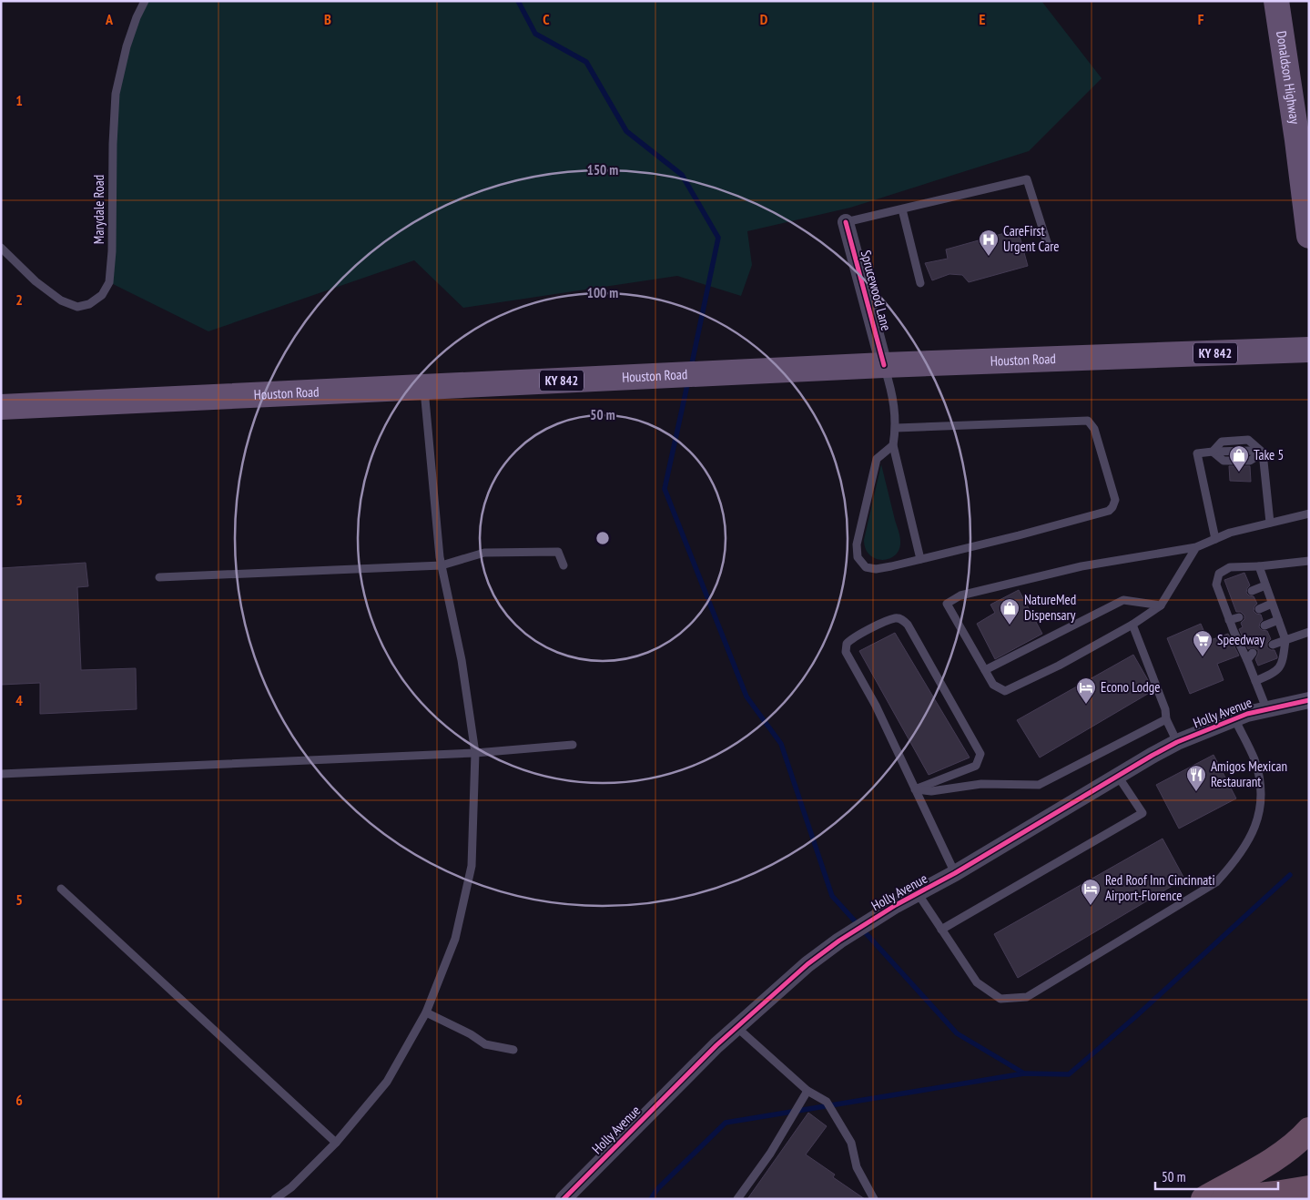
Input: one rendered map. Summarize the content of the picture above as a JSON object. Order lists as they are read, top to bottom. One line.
{"streets":{"main road":["Donaldson Highway","KY 842","Houston Road"],"street":["Sprucewood Lane","Holly Avenue"],"lane":["Marydale Road"]},"crossings":[["Sprucewood Lane","Houston Road"]],"places":{"hospital":["CareFirst Urgent Care"],"shop":["Take 5","NatureMed Dispensary"],"supermarket":["Speedway"],"hotel":["Econo Lodge","Red Roof Inn Cincinnati Airport-Florence"],"restaurant":["Amigos Mexican Restaurant"]},"scale_bar":"50 m","grid":{"columns":["A","B","C","D","E","F"],"rows":["1","2","3","4","5","6"]},"rings":["150 m","100 m","50 m"]}
